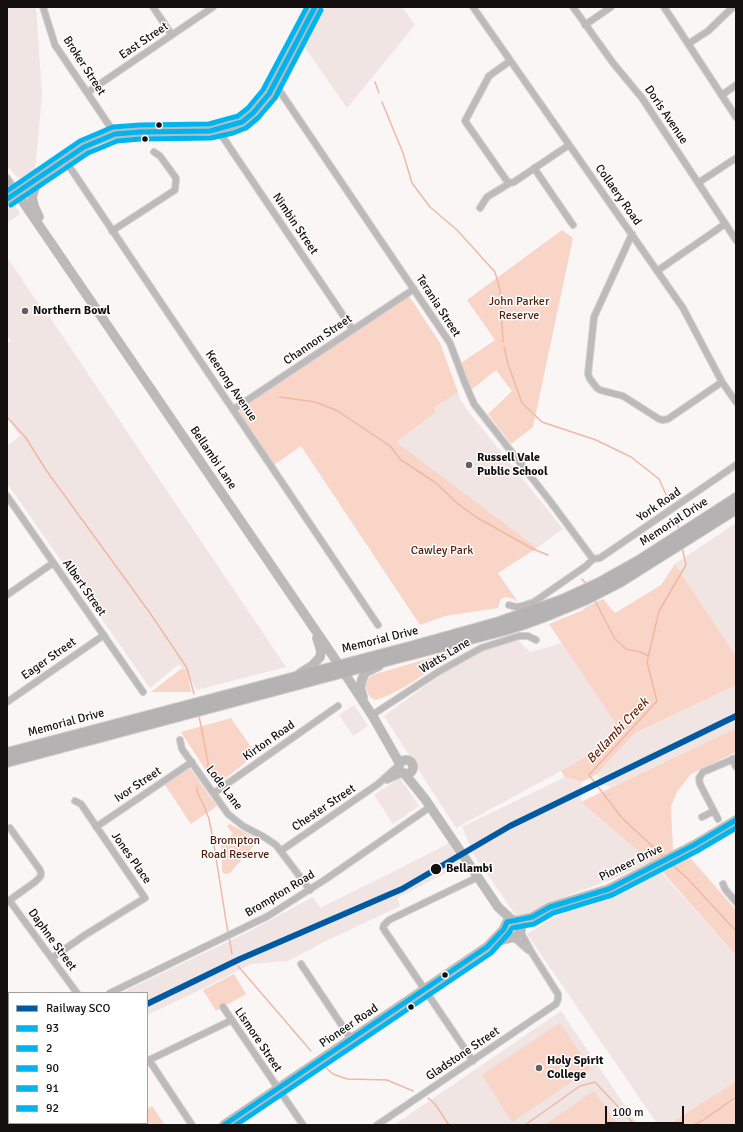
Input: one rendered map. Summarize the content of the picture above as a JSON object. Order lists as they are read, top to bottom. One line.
{"streets":{"main road":["Bellambi Lane","Memorial Drive","Pioneer Drive","Pioneer Road"],"street":["East Street","Broker Street","Doris Avenue","Collaery Road","Nimbin Street","Terania Street","Channon Street","Keerong Avenue","York Road","Albert Street","Watts Lane","Eager Street","Kirton Road","Ivor Street","Lode Lane","Chester Street","Jones Place","Brompton Road","Daphne Street","Lismore Street","Gladstone Street"]},"crossings":[["East Street","Broker Street"],["Nimbin Street","Channon Street"],["Terania Street","Channon Street"],["Terania Street","York Road"],["Channon Street","Keerong Avenue"],["Bellambi Lane","Memorial Drive"],["Bellambi Lane","Watts Lane"],["Bellambi Lane","Chester Street"],["Bellambi Lane","Brompton Road"],["Albert Street","Eager Street"],["Kirton Road","Lode Lane"],["Ivor Street","Lode Lane"],["Ivor Street","Jones Place"],["Lode Lane","Chester Street"],["Lode Lane","Brompton Road"],["Jones Place","Daphne Street"],["Pioneer Drive","Pioneer Road"],["Pioneer Road","Lismore Street"]],"water":["Bellambi Creek"],"parks":["John Parker Reserve","Cawley Park","Brompton Road Reserve"],"places":["Northern Bowl","Russell Vale Public School","Bellambi","Holy Spirit College"],"lines":["transit line 2","transit line 91","transit line 90","rail line SCO","transit line 93","transit line 92"],"legend":["Railway SCO","93","2","90","91","92"],"scale_bar":"100 m"}
